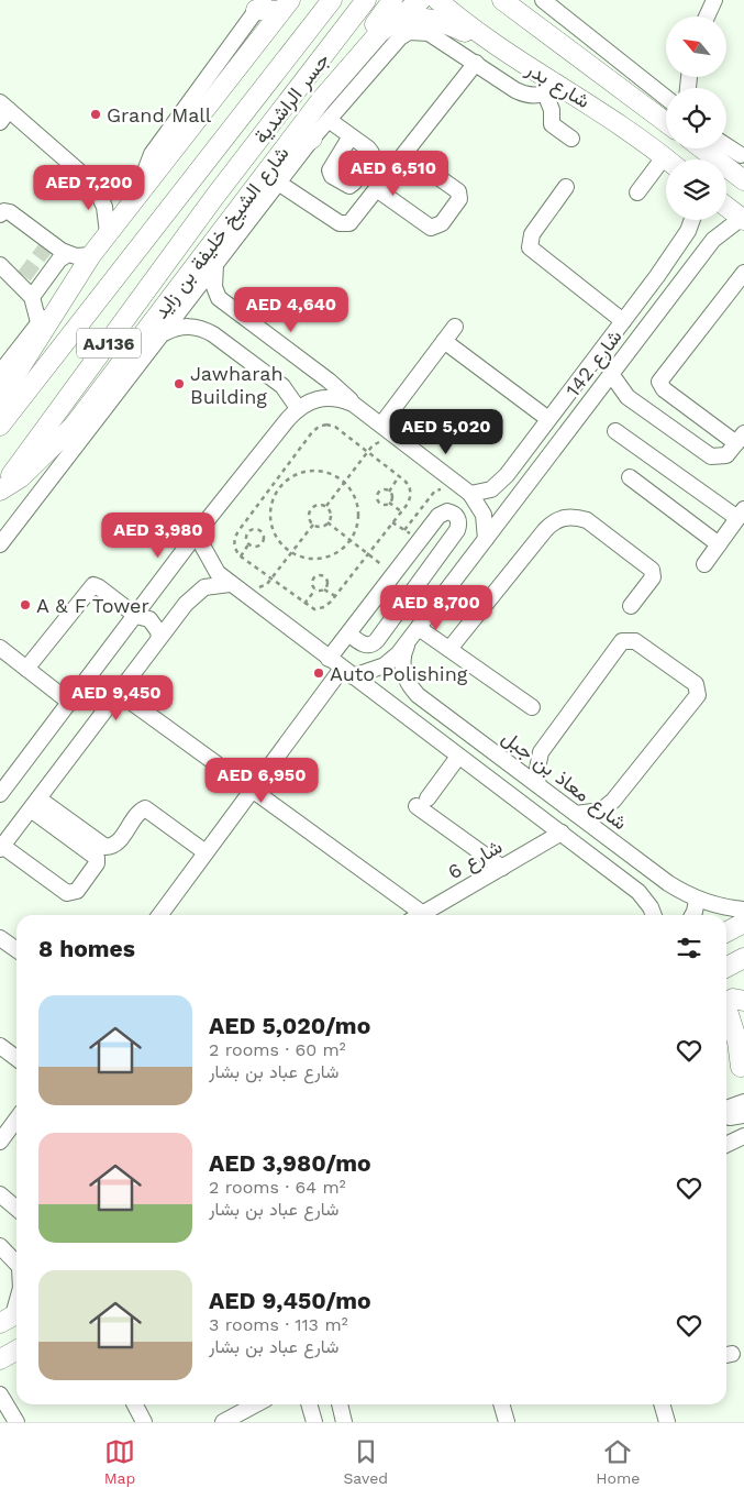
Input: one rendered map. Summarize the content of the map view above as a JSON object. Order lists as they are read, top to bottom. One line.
{"streets":{"main road":["شارع بدر","جسر الراشدية","شارع الشيخ خليفة بن زايد","AJ136"],"street":["شارع 142","شارع معاذ بن جبل","شارع 6"]},"crossings":[["جسر الراشدية","شارع الشيخ خليفة بن زايد"],["شارع 142","شارع معاذ بن جبل"]],"places":["Grand Mall","Jawharah Building","A & F Tower","Auto Polishing"],"north":"top left","page":{"price":["AED 6,510","AED 7,200","AED 4,640","AED 5,020","AED 3,980","AED 8,700","AED 9,450","AED 6,950"],"heading":"8 homes","list":[{"name":"AED 5,020/mo","note":"2 rooms · 60 m² · شارع عباد بن بشار"},{"name":"AED 3,980/mo","note":"2 rooms · 64 m² · شارع عباد بن بشار"},{"name":"AED 9,450/mo","note":"3 rooms · 113 m² · شارع عباد بن بشار"}],"tabs":["Map","Saved","Home"]}}
